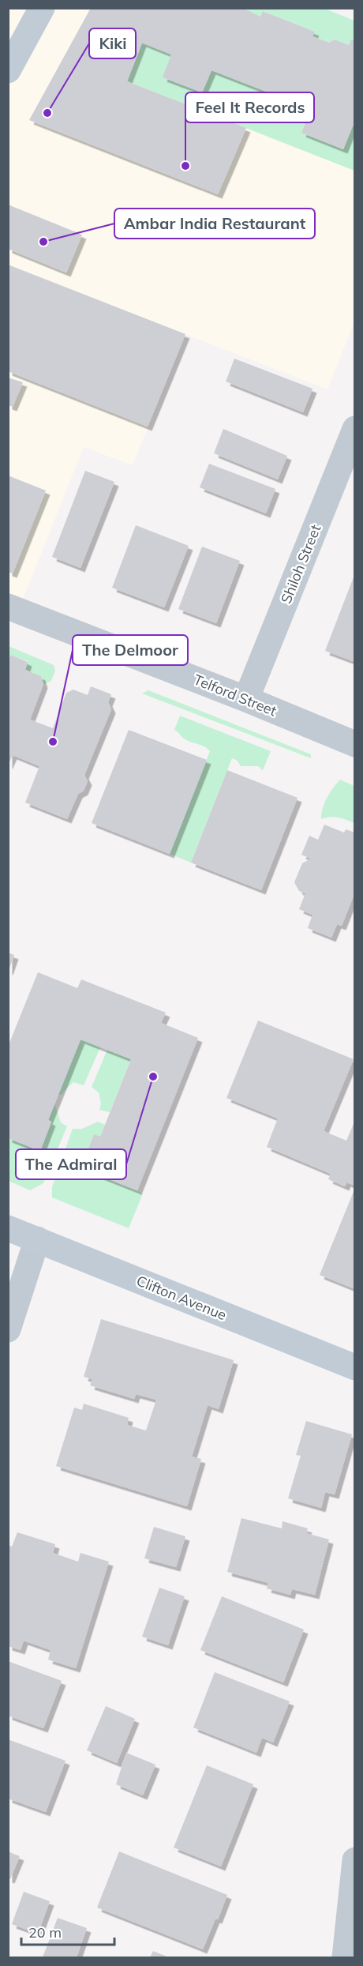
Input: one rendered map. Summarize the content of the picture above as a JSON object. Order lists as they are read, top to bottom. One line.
{"streets":{"main road":["Clifton Avenue"],"street":["Shiloh Street","Telford Street"]},"crossings":[["Shiloh Street","Telford Street"]],"places":["Kiki","Feel It Records","Ambar India Restaurant","The Delmoor","The Admiral"],"scale_bar":"20 m"}
